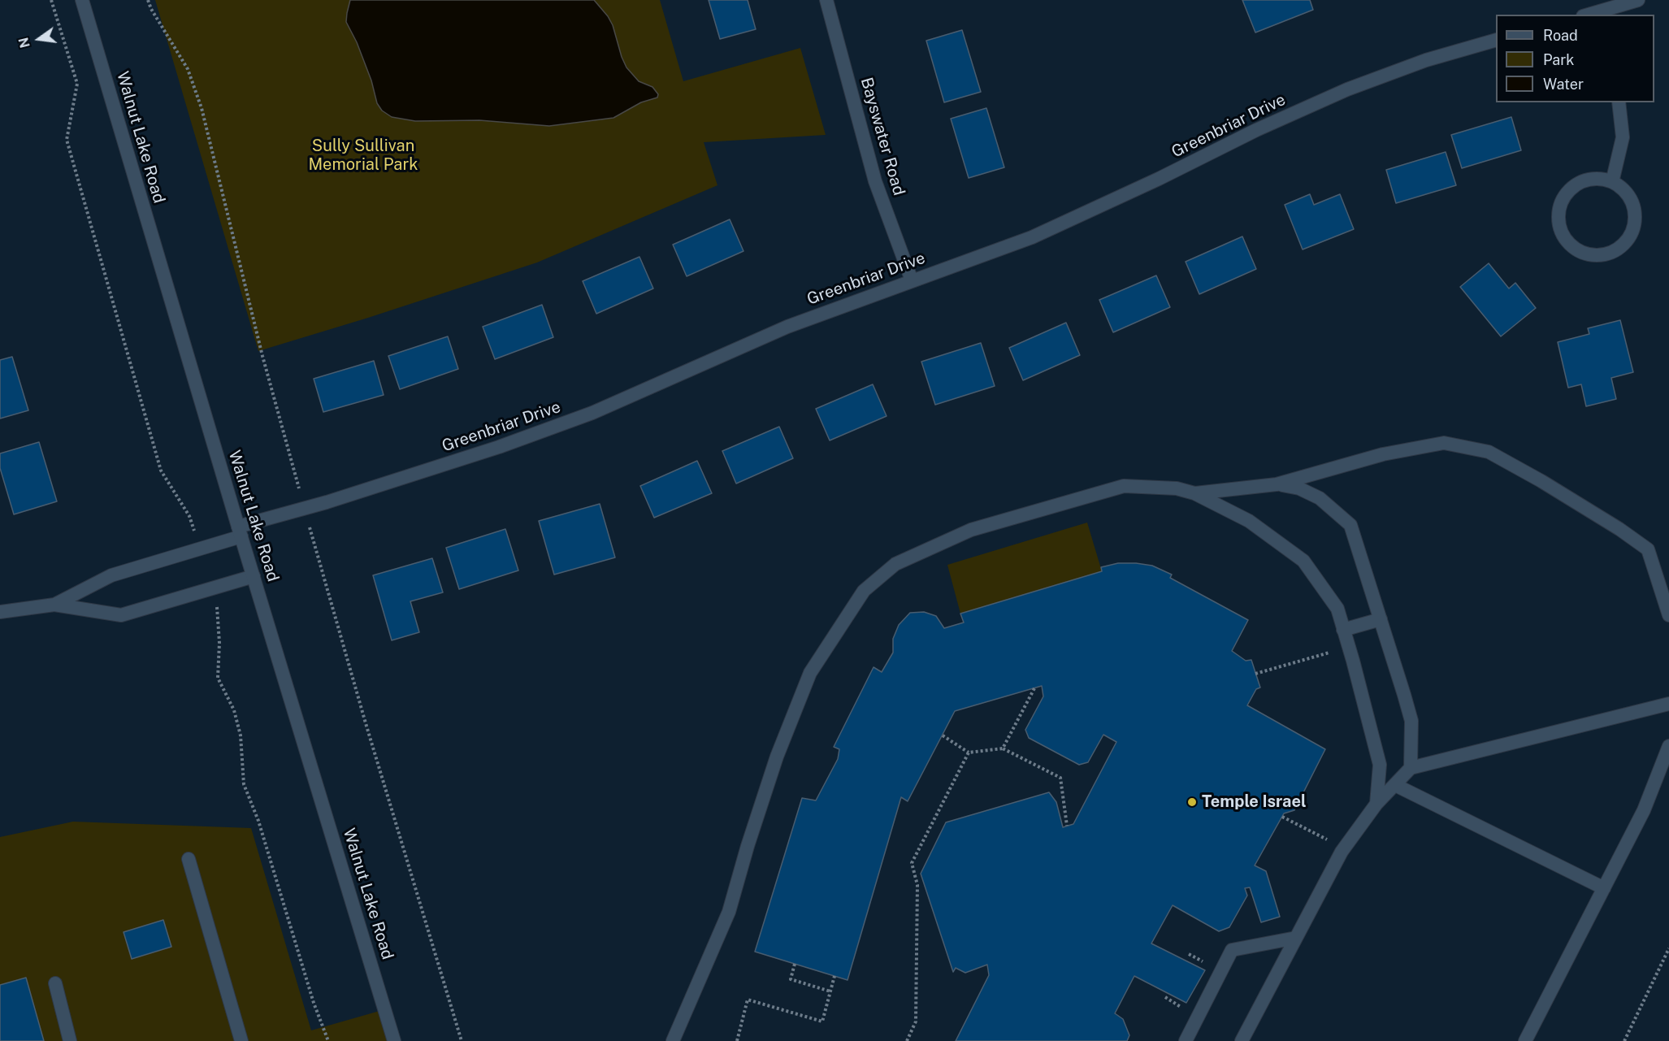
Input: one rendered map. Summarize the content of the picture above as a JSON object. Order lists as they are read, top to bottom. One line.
{"streets":{"street":["Greenbriar Drive","Bayswater Road","Walnut Lake Road"]},"crossings":[["Greenbriar Drive","Bayswater Road"],["Greenbriar Drive","Walnut Lake Road"]],"parks":["Sully Sullivan Memorial Park"],"places":["Temple Israel"],"legend":["Road","Park","Water"],"north":"left"}
